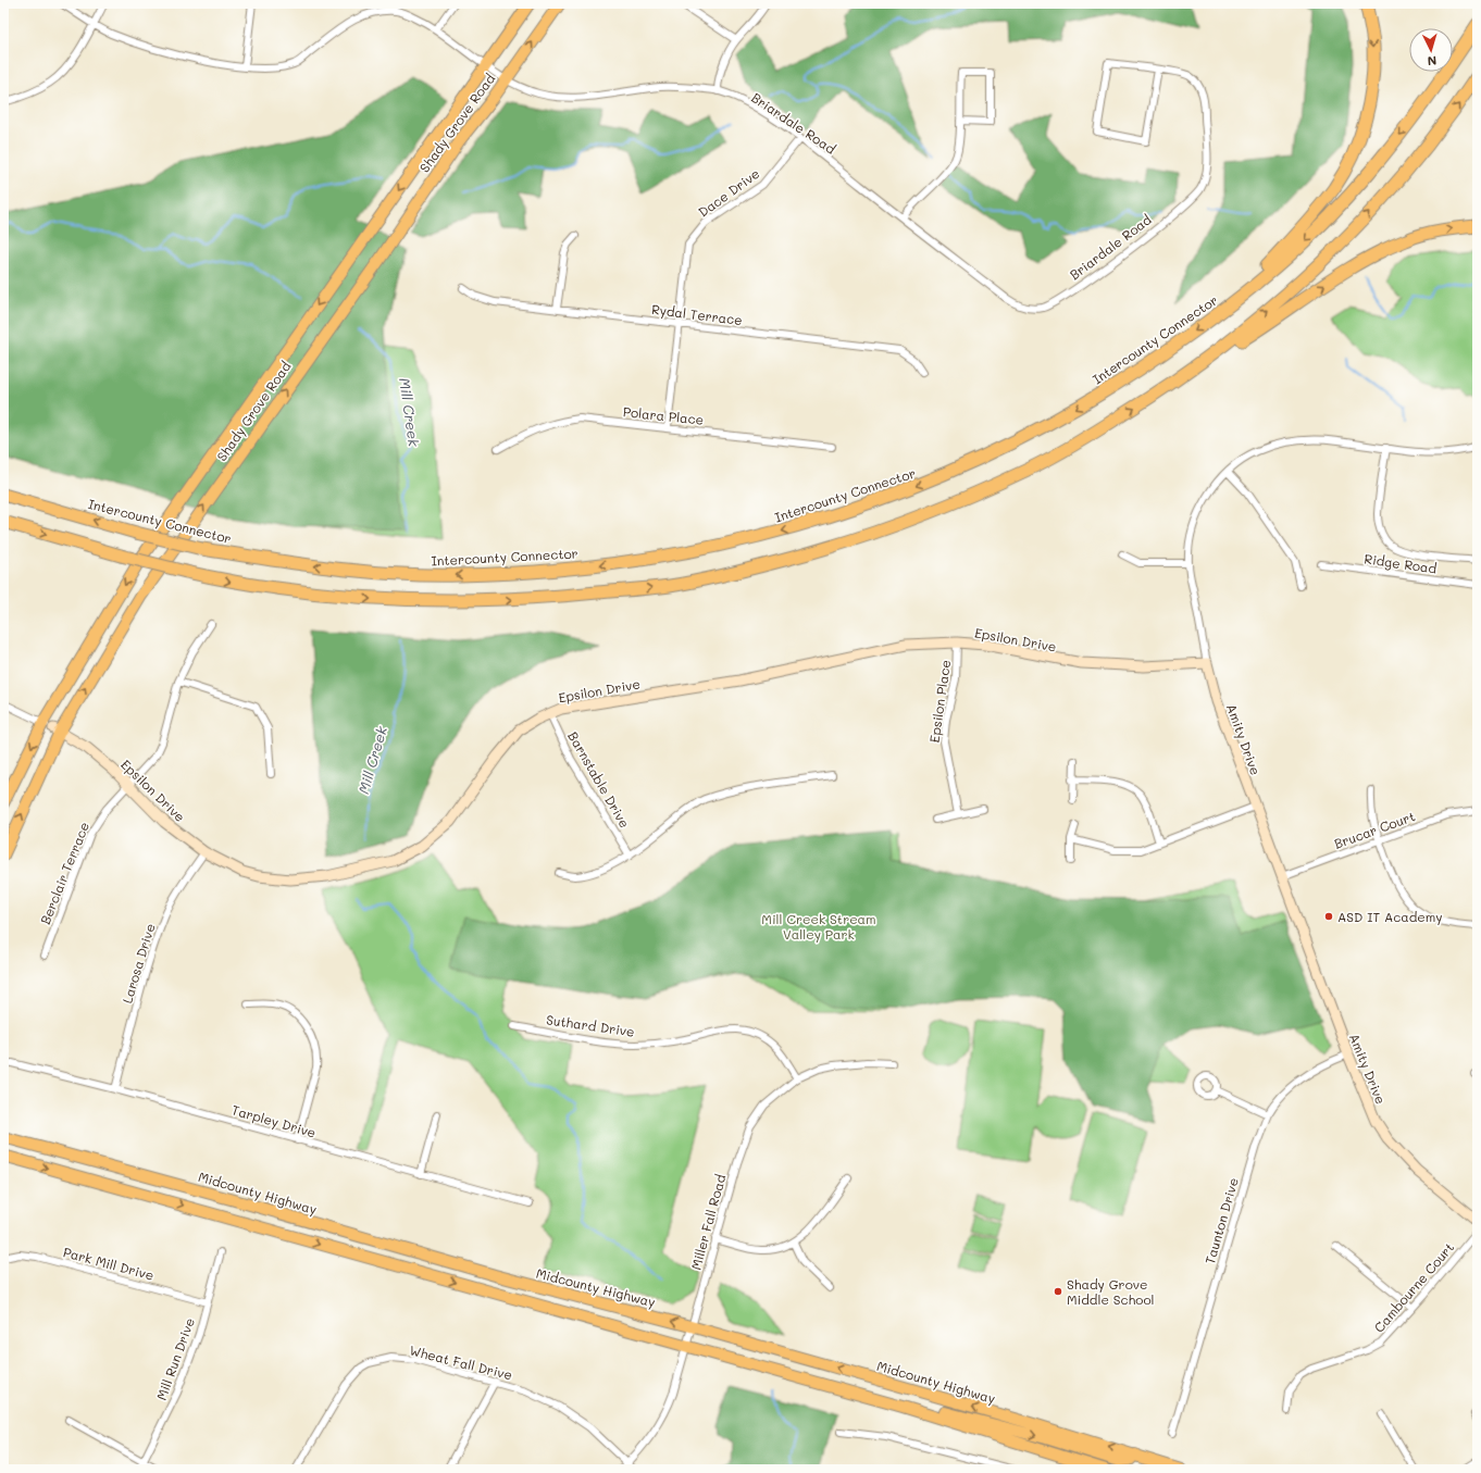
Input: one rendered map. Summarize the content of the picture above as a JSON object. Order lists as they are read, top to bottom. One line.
{"streets":{"highway":["Intercounty Connector"],"main road":["Shady Grove Road","Midcounty Highway"],"street":["Briardale Road","Dace Drive","Rydal Terrace","Polara Place","Ridge Road","Epsilon Drive","Epsilon Place","Amity Drive","Barnstable Drive","Brucar Court","Berclair Terrace","Larosa Drive","Suthard Drive","Tarpley Drive","Taunton Drive","Miller Fall Road","Park Mill Drive","Cambourne Court","Mill Run Drive","Wheat Fall Drive"]},"crossings":[["Shady Grove Road","Briardale Road"],["Shady Grove Road","Epsilon Drive"],["Briardale Road","Dace Drive"],["Dace Drive","Rydal Terrace"],["Dace Drive","Polara Place"],["Epsilon Drive","Epsilon Place"],["Epsilon Drive","Amity Drive"],["Epsilon Drive","Barnstable Drive"],["Epsilon Drive","Berclair Terrace"],["Epsilon Drive","Larosa Drive"],["Amity Drive","Brucar Court"],["Amity Drive","Taunton Drive"],["Larosa Drive","Tarpley Drive"],["Suthard Drive","Miller Fall Road"],["Midcounty Highway","Miller Fall Road"],["Miller Fall Road","Wheat Fall Drive"],["Park Mill Drive","Mill Run Drive"]],"water":["Mill Creek"],"parks":["Mill Creek Stream Valley Park"],"places":["ASD IT Academy","Shady Grove Middle School"],"north":"bottom"}
